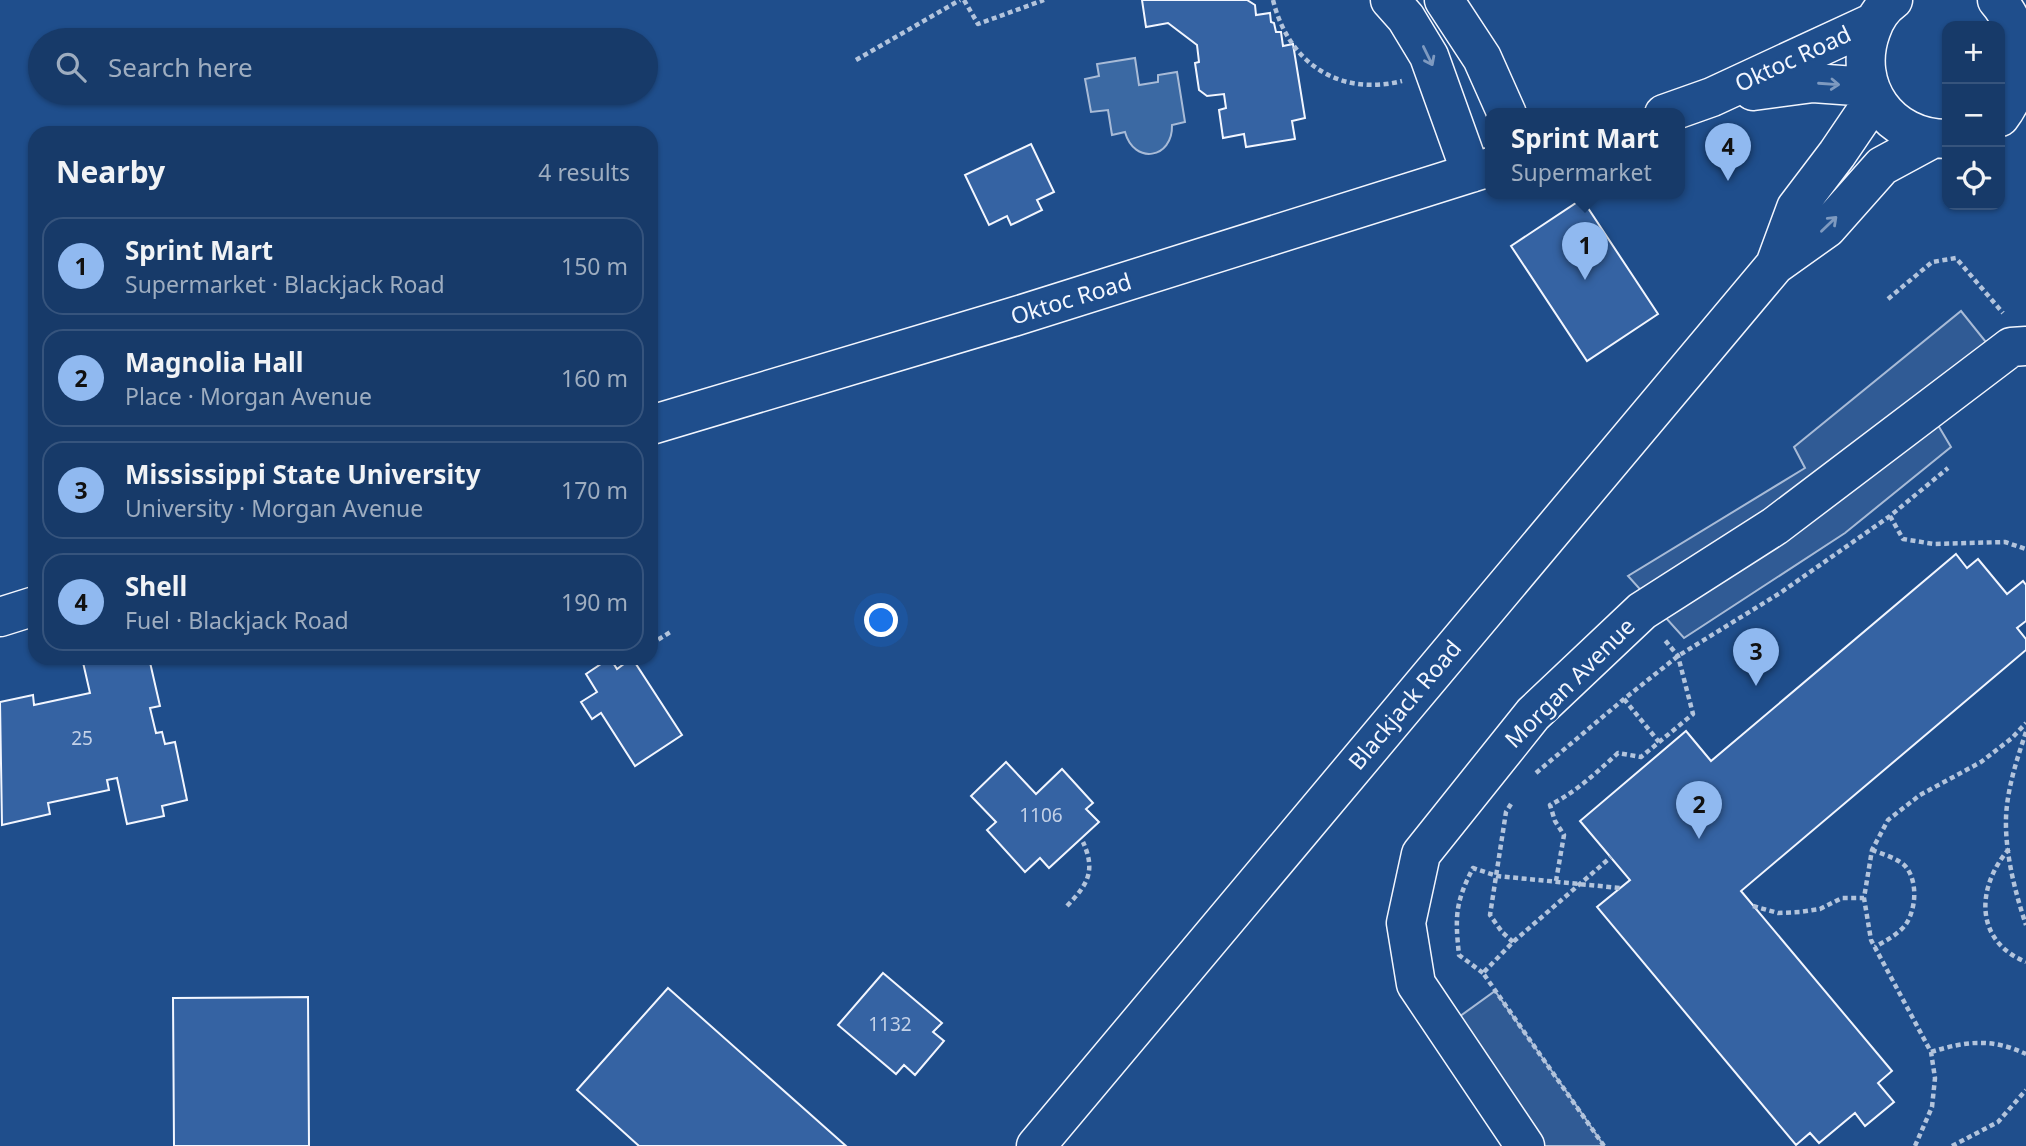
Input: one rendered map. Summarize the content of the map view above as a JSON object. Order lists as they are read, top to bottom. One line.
{"streets":{"street":["Oktoc Road","Morgan Avenue","Blackjack Road"]},"crossings":[["Oktoc Road","Blackjack Road"]],"house_numbers":["25","1106","1132"],"page":{"map_buttons":["+","−"],"search":"Search here","popup":["Sprint Mart","Supermarket"],"pins":["4","1","3","2"],"heading":["Nearby","4 results"],"list":[{"mark":"1","name":"Sprint Mart","note":"Supermarket · Blackjack Road","value":"150 m"},{"mark":"2","name":"Magnolia Hall","note":"Place · Morgan Avenue","value":"160 m"},{"mark":"3","name":"Mississippi State University","note":"University · Morgan Avenue","value":"170 m"},{"mark":"4","name":"Shell","note":"Fuel · Blackjack Road","value":"190 m"}]}}
